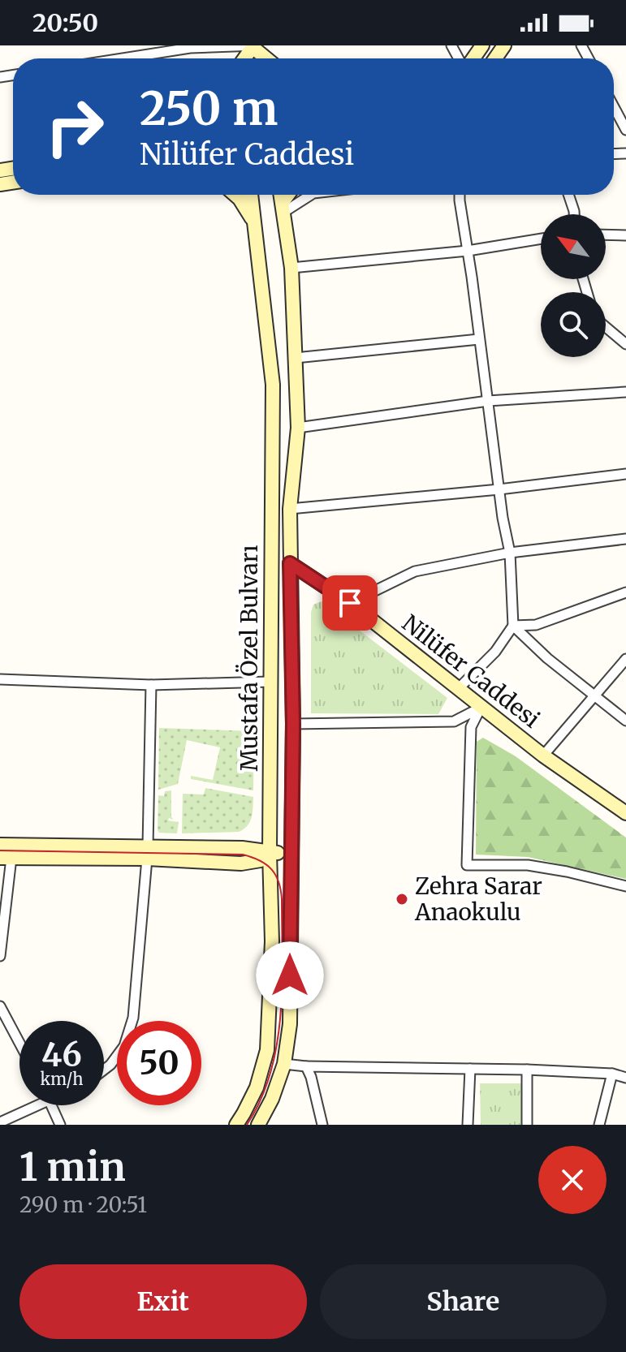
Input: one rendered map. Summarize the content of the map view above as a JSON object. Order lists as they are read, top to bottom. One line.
{"streets":{"main road":["Mustafa Özel Bulvarı","Nilüfer Caddesi"]},"crossings":[["Mustafa Özel Bulvarı","Nilüfer Caddesi"]],"places":["Zehra Sarar Anaokulu"],"north":"top left","page":{"status":"20:50","turn":["250 m","Nilüfer Caddesi"],"speed":"46 km/h","limit":"50","heading":["1 min","290 m · 20:51"],"buttons":["Exit","Share"]}}
